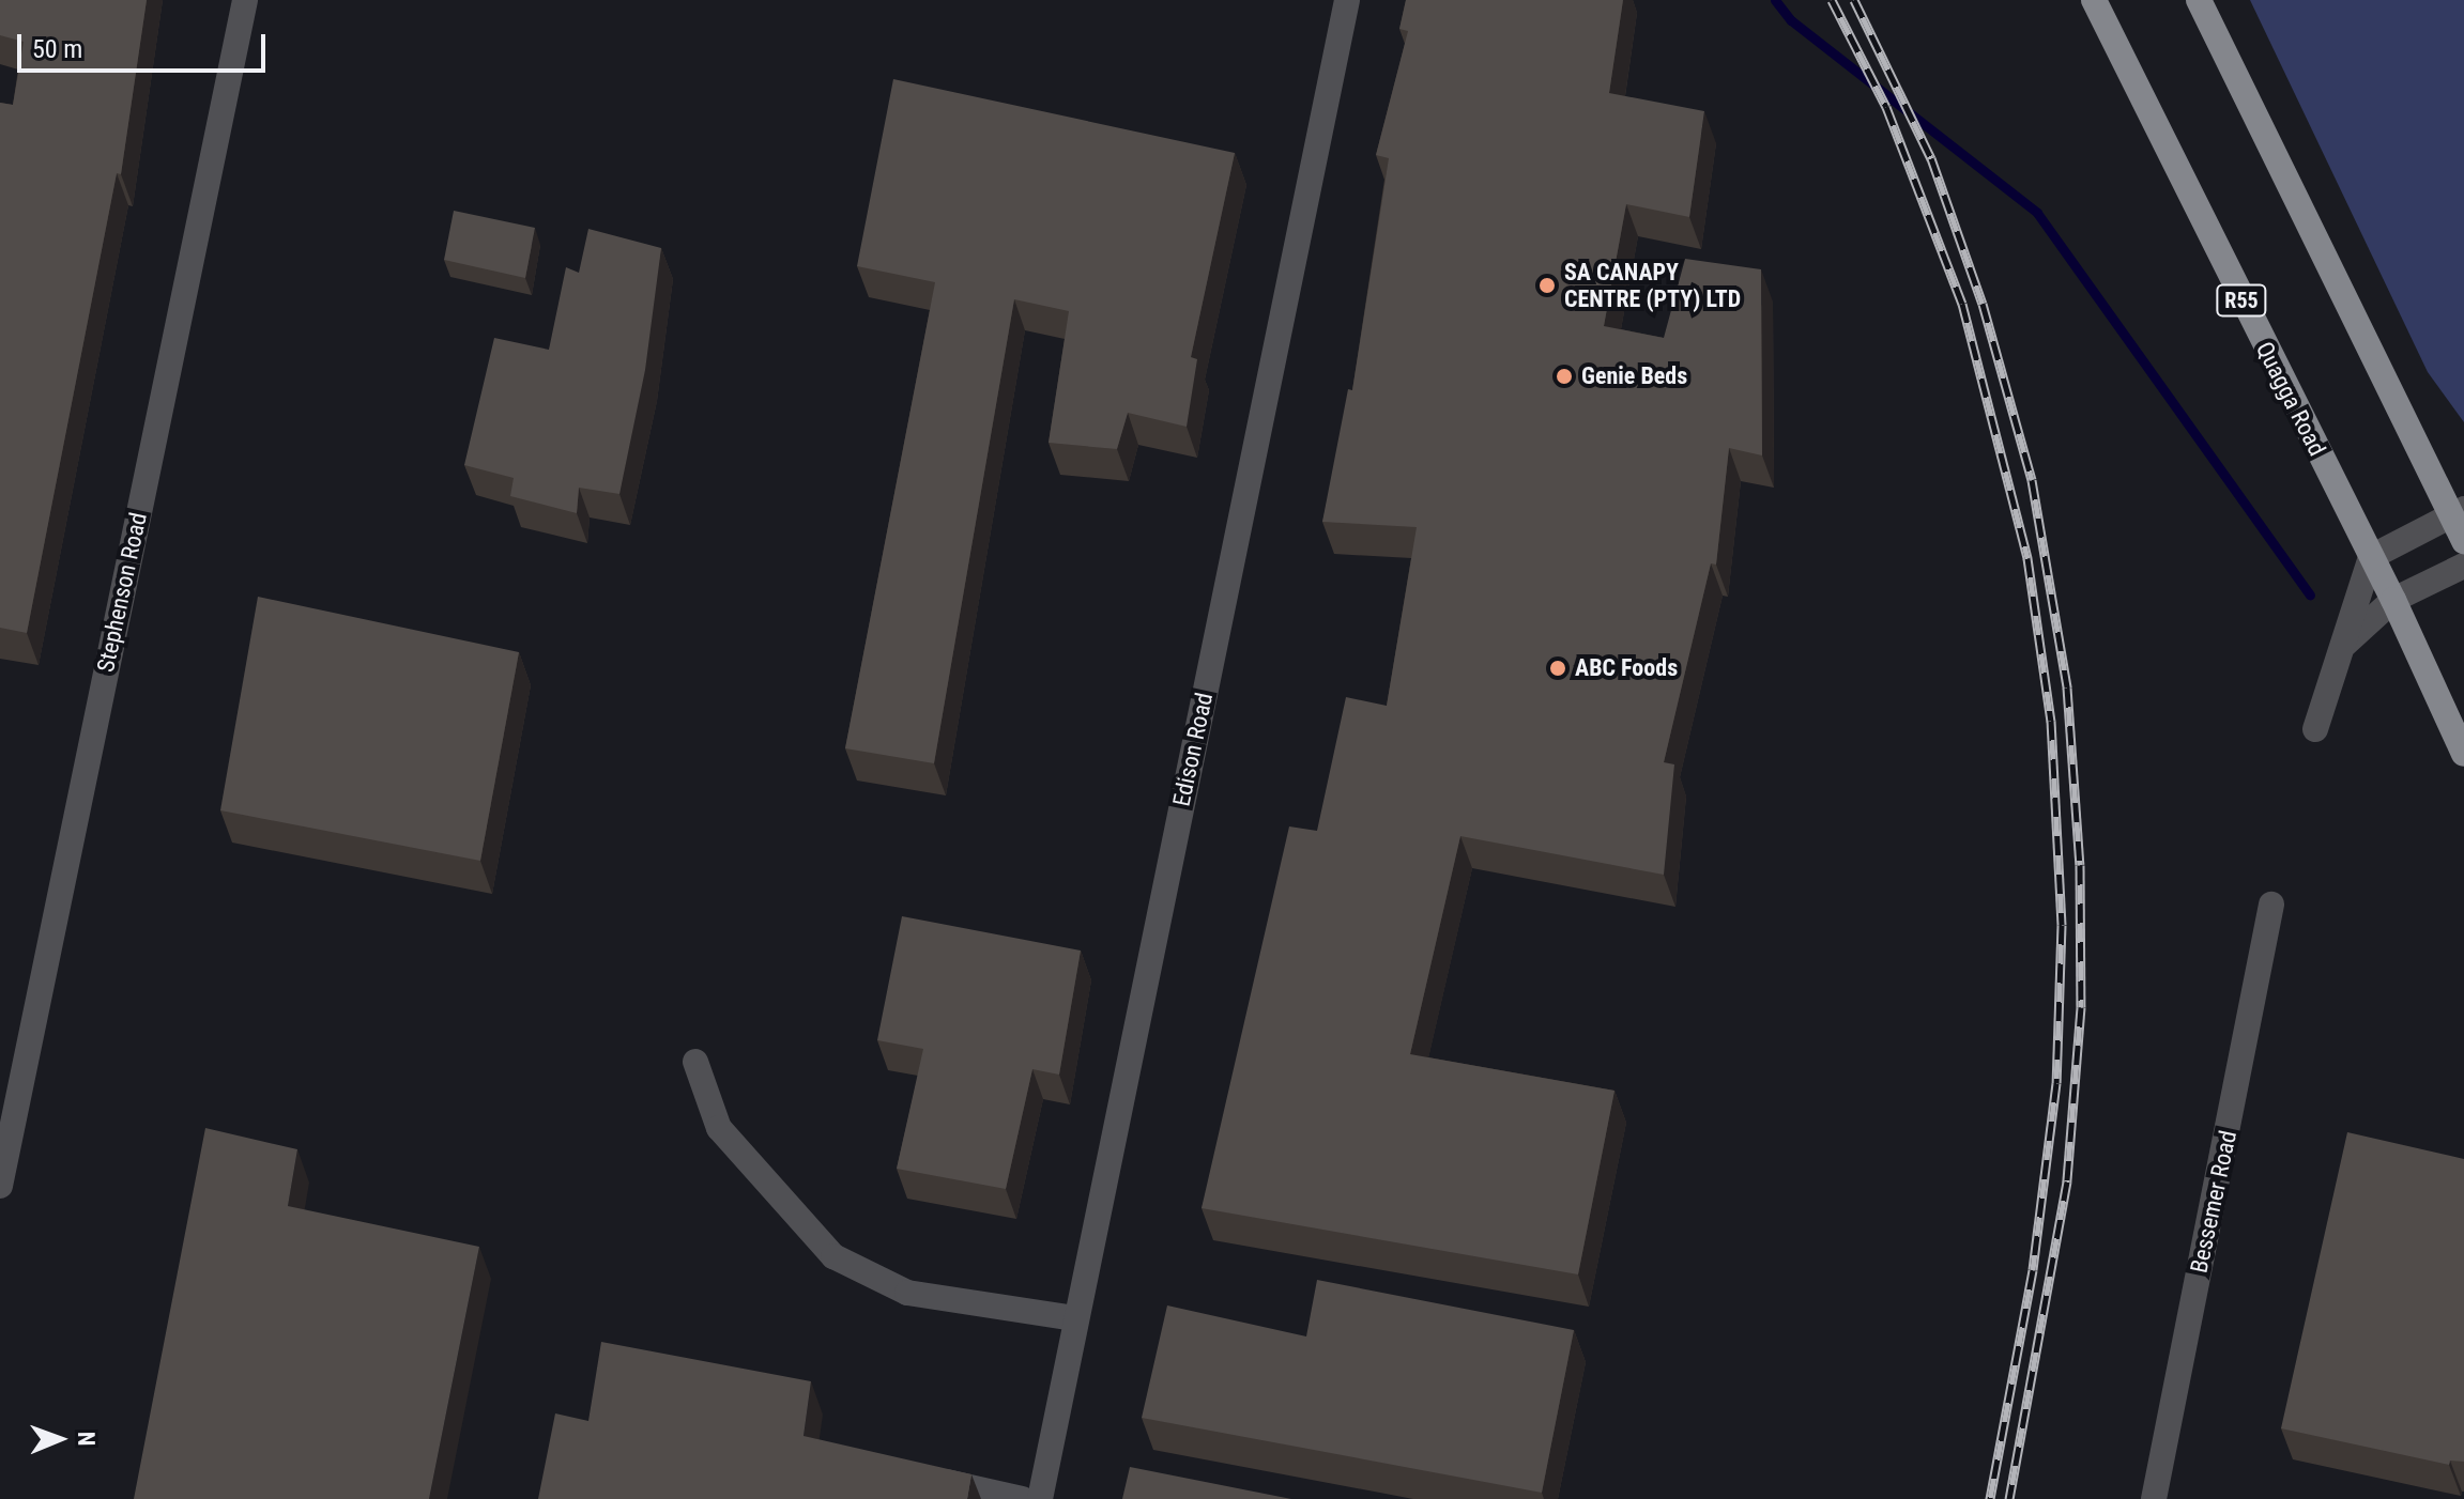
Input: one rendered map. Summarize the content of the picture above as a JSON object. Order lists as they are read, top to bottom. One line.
{"streets":{"main road":["R55","Quagga Road"],"street":["Stephenson Road","Edison Road","Bessemer Road"]},"places":["SA CANAPY CENTRE (PTY) LTD","Genie Beds","ABC Foods"],"scale_bar":"50 m","north":"right"}
